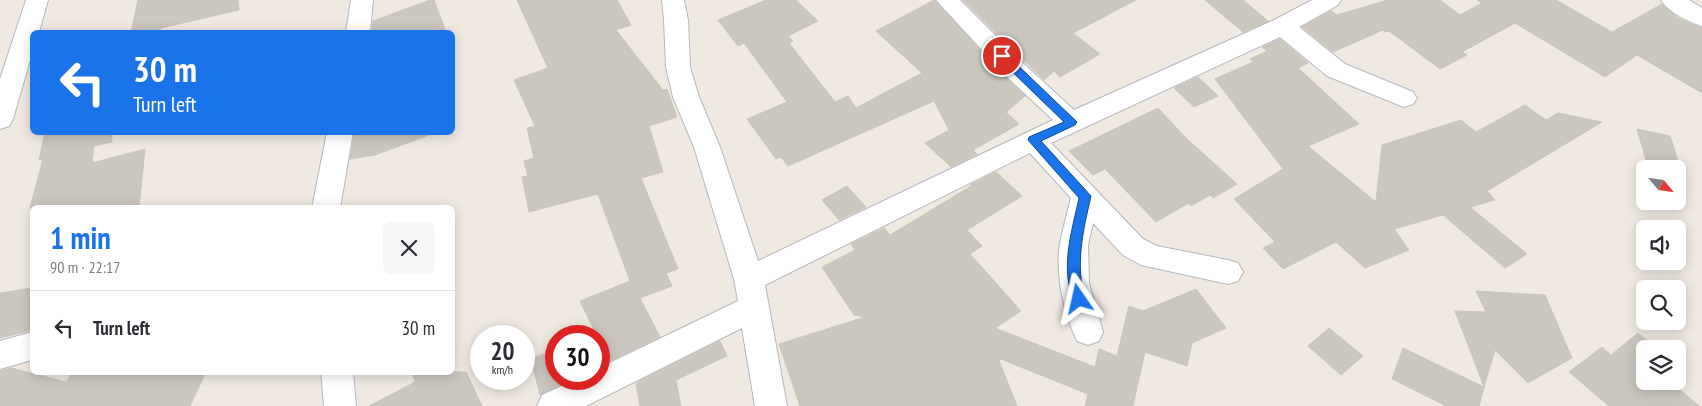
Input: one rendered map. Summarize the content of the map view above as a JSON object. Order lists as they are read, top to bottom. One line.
{"north":"bottom right","page":{"turn":["30 m","Turn left"],"heading":["1 min","90 m · 22:17"],"list":[{"name":"Turn left","value":"30 m"}],"speed":"20 km/h","limit":"30"}}
